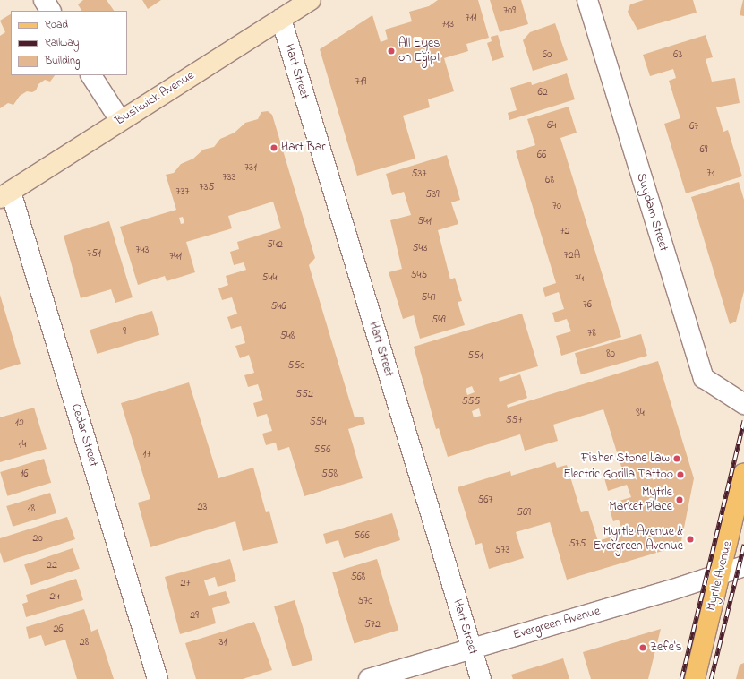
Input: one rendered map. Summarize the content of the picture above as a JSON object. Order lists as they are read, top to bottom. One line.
{"streets":{"main road":["Bushwick Avenue","Myrtle Avenue"],"street":["Hart Street","Suydam Street","Cedar Street","Evergreen Avenue"]},"crossings":[["Hart Street","Bushwick Avenue"],["Hart Street","Evergreen Avenue"],["Bushwick Avenue","Cedar Street"],["Myrtle Avenue","Evergreen Avenue"]],"places":["All Eyes on Egipt","Hart Bar","Fisher Stone Law","Electric Gorilla Tattoo","Mytrle Market Place","Myrtle Avenue & Evergreen Avenue","Zefe's"],"house_numbers":["709","711","713","60","63","719","62","64","67","69","66","731","71","537","733","68","735","737","539","70","541","72","542","543","743","751","72A","741","545","544","74","547","76","546","549","9","78","548","80","551","550","552","555","84","557","554","12","14","556","17","16","558","567","23","18","569","566","20","575","573","22","568","27","24","570","29","572","26","28","31"],"legend":["Road","Railway","Building"]}
